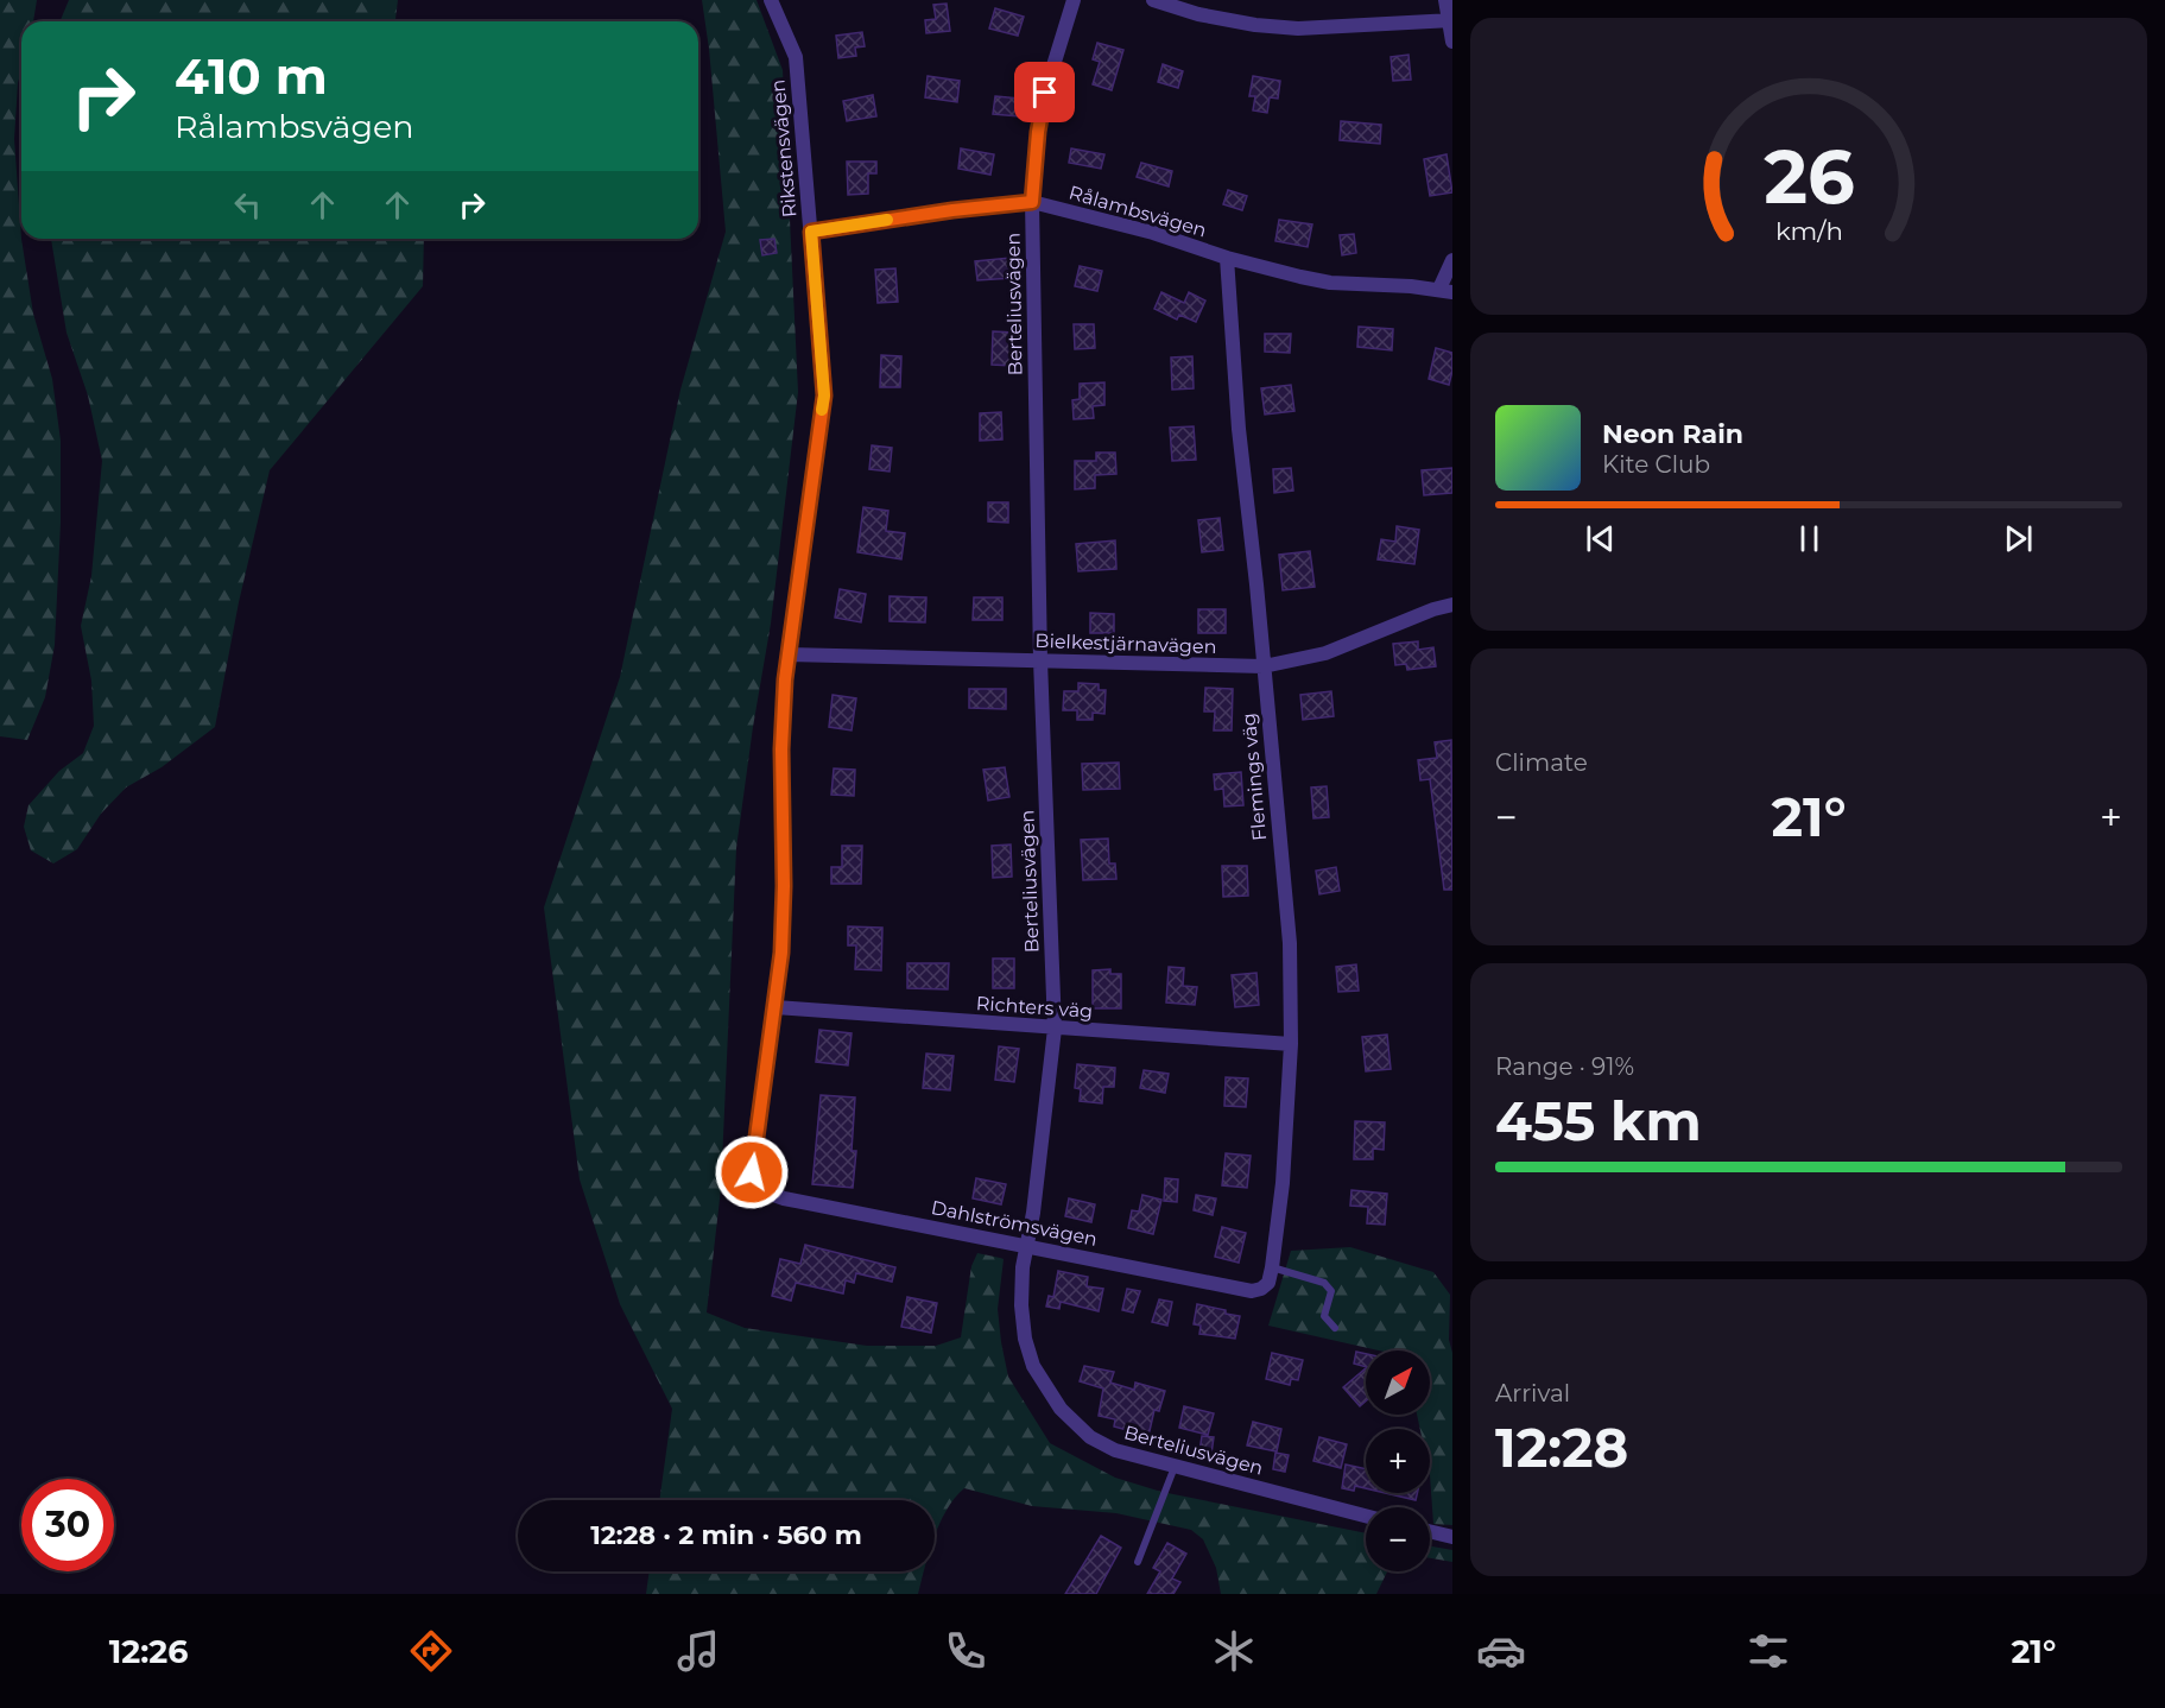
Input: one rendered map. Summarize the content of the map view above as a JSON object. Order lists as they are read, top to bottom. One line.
{"streets":{"street":["Rikstensvägen","Rålambsvägen","Berteliusvägen","Bielkestjärnavägen","Flemings väg","Richters väg","Dahlströmsvägen"]},"crossings":[["Rikstensvägen","Rålambsvägen"],["Rikstensvägen","Bielkestjärnavägen"],["Rikstensvägen","Richters väg"],["Rikstensvägen","Dahlströmsvägen"],["Rålambsvägen","Berteliusvägen"],["Rålambsvägen","Flemings väg"],["Berteliusvägen","Bielkestjärnavägen"],["Berteliusvägen","Richters väg"],["Berteliusvägen","Dahlströmsvägen"],["Bielkestjärnavägen","Flemings väg"],["Flemings väg","Richters väg"],["Flemings väg","Dahlströmsvägen"]],"north":"top right","page":{"turn":["410 m","Rålambsvägen"],"song":["Neon Rain","Kite Club"],"tile":["Climate",["Range · 91%","455 km"],["Arrival","12:28"]],"heat":["−","21°","+"],"map_buttons":["+","−"],"limit":"30","trip":"12:28 · 2 min · 560 m","tabs":["12:26","21°"],"gauge":["26","km/h"]}}
